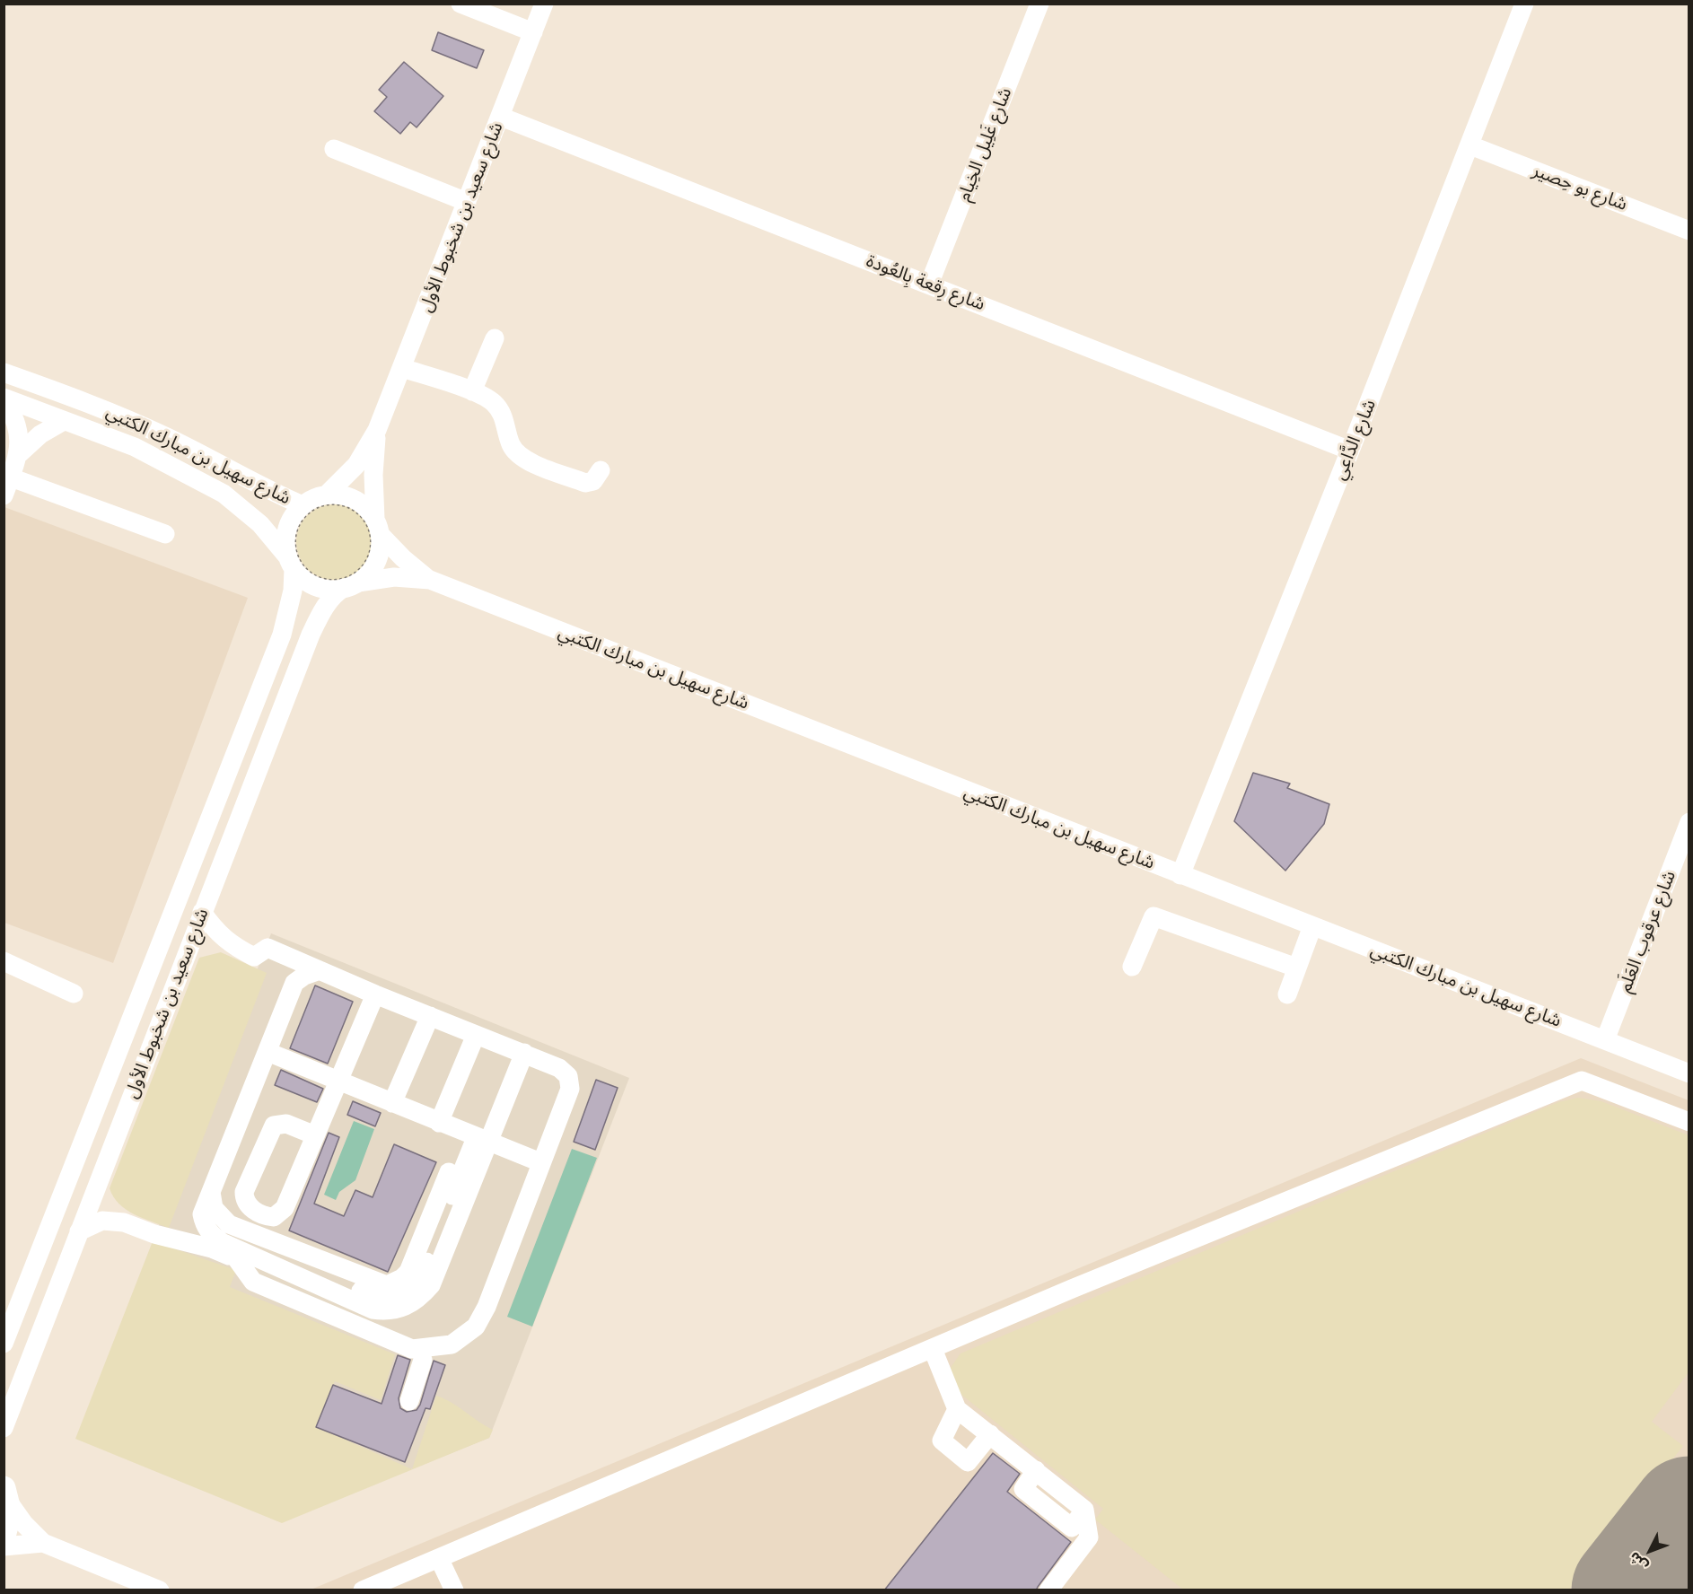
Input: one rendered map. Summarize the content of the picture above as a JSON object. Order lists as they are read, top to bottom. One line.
{"streets":{"street":["شارع غَلِيل الخِيام","شارع بو حِصير","شارع سعيد بن شخبوط الأول","شارع رِقعة بِالعُودة","شارع الدَّاعِي","شارع سهيل بن مبارك الكتبي","شارع عرقوب العَلَم"]},"crossings":[["شارع غَلِيل الخِيام","شارع رِقعة بِالعُودة"],["شارع بو حِصير","شارع الدَّاعِي"],["شارع سعيد بن شخبوط الأول","شارع رِقعة بِالعُودة"],["شارع سعيد بن شخبوط الأول","شارع سهيل بن مبارك الكتبي"],["شارع رِقعة بِالعُودة","شارع الدَّاعِي"],["شارع الدَّاعِي","شارع سهيل بن مبارك الكتبي"],["شارع سهيل بن مبارك الكتبي","شارع عرقوب العَلَم"]],"north":"bottom left"}
